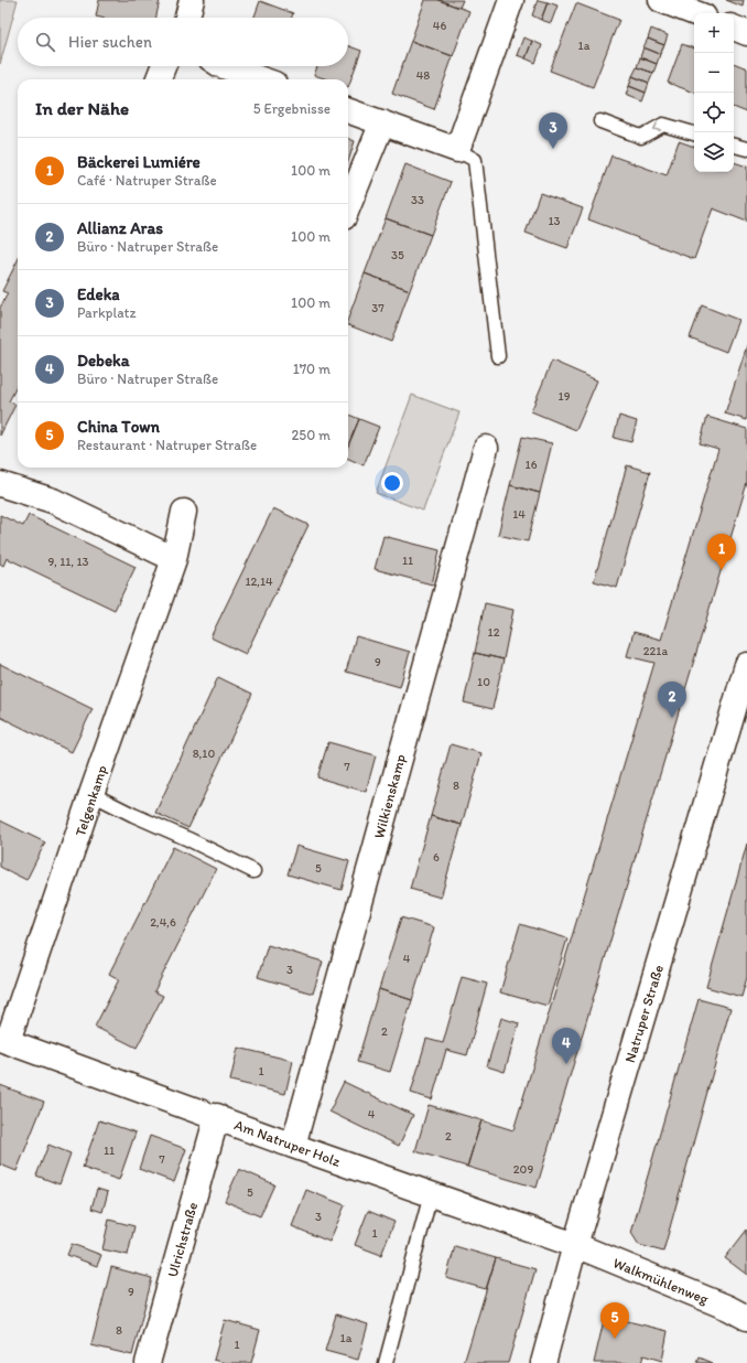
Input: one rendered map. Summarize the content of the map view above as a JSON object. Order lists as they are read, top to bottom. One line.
{"streets":{"street":["Wilkienskamp","Telgenkamp","Natruper Straße","Am Natruper Holz","Ulrichstraße","Walkmühlenweg"]},"crossings":[["Wilkienskamp","Am Natruper Holz"],["Telgenkamp","Am Natruper Holz"],["Natruper Straße","Am Natruper Holz"],["Natruper Straße","Walkmühlenweg"],["Am Natruper Holz","Ulrichstraße"],["Am Natruper Holz","Walkmühlenweg"]],"house_numbers":["46","1a","48","33","13","35","37","19","16","14","11","9, 11, 13","12,14","12","221a","9","10","8,10","7","8","6","5","2,4,6","4","3","2","1","4","2","11","7","209","5","3","1","9","8","1a","1"],"page":{"map_buttons":["+","−"],"search":"Hier suchen","heading":["In der Nähe","5 Ergebnisse"],"pins":["3","1","2","4","5"],"list":[{"mark":"1","name":"Bäckerei Lumiére","note":"Café · Natruper Straße","value":"100 m"},{"mark":"2","name":"Allianz Aras","note":"Büro · Natruper Straße","value":"100 m"},{"mark":"3","name":"Edeka","note":"Parkplatz","value":"100 m"},{"mark":"4","name":"Debeka","note":"Büro · Natruper Straße","value":"170 m"},{"mark":"5","name":"China Town","note":"Restaurant · Natruper Straße","value":"250 m"}]}}
